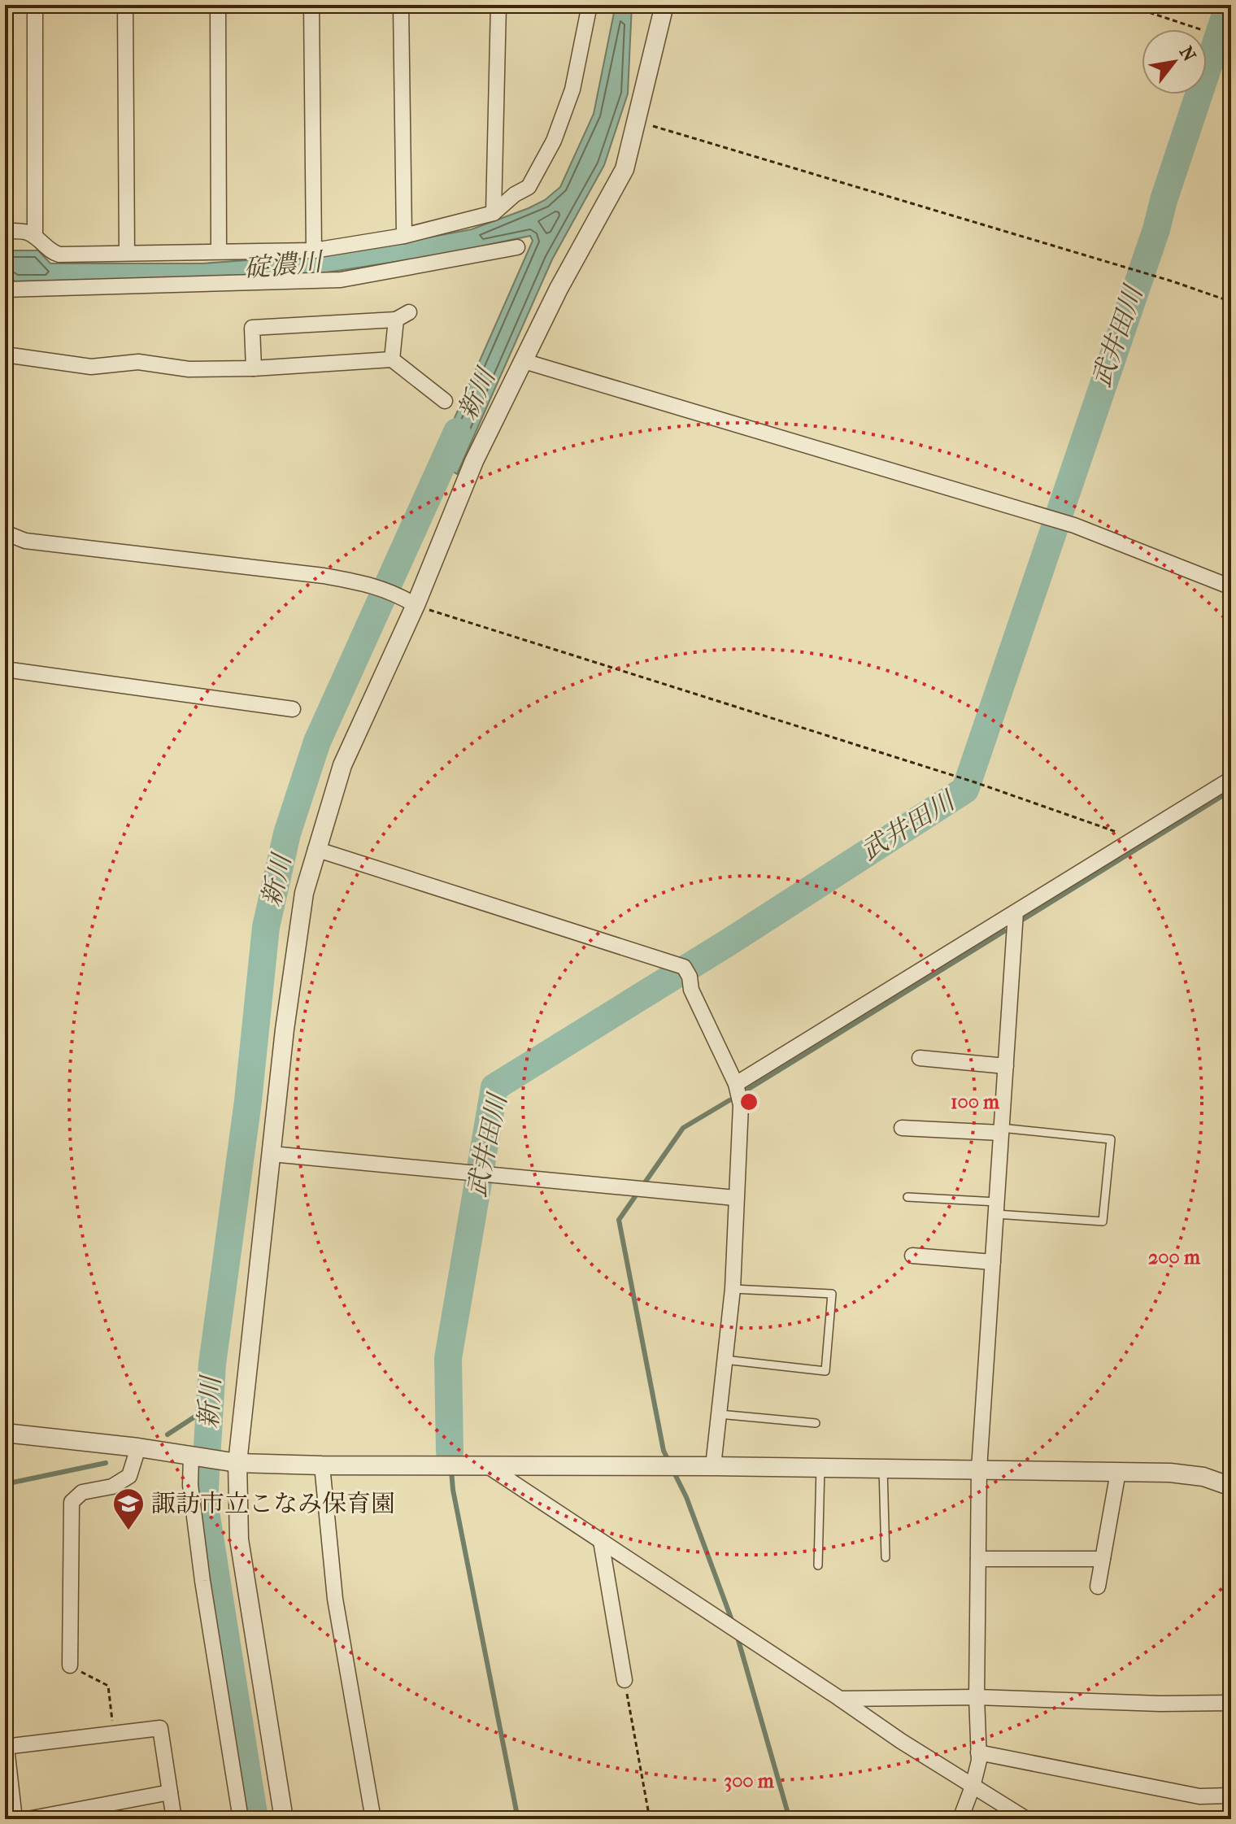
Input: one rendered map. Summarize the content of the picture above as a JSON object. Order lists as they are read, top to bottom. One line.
{"water":["碇濃川","武井田川","新川"],"places":{"school or university":["諏訪市立こなみ保育園"]},"north":"top right","rings":["100 m","200 m","300 m"]}
